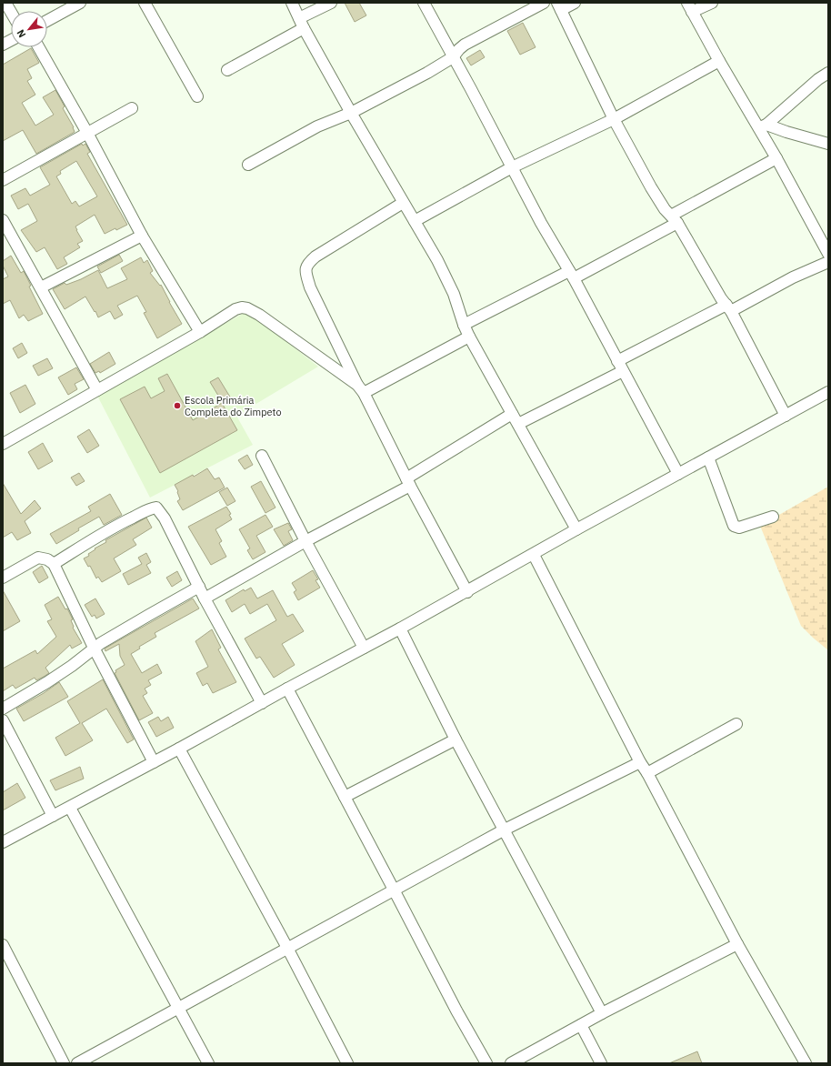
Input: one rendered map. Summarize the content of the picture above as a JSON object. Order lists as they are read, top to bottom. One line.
{"places":["Escola Primária Completa do Zimpeto"],"north":"bottom left"}
